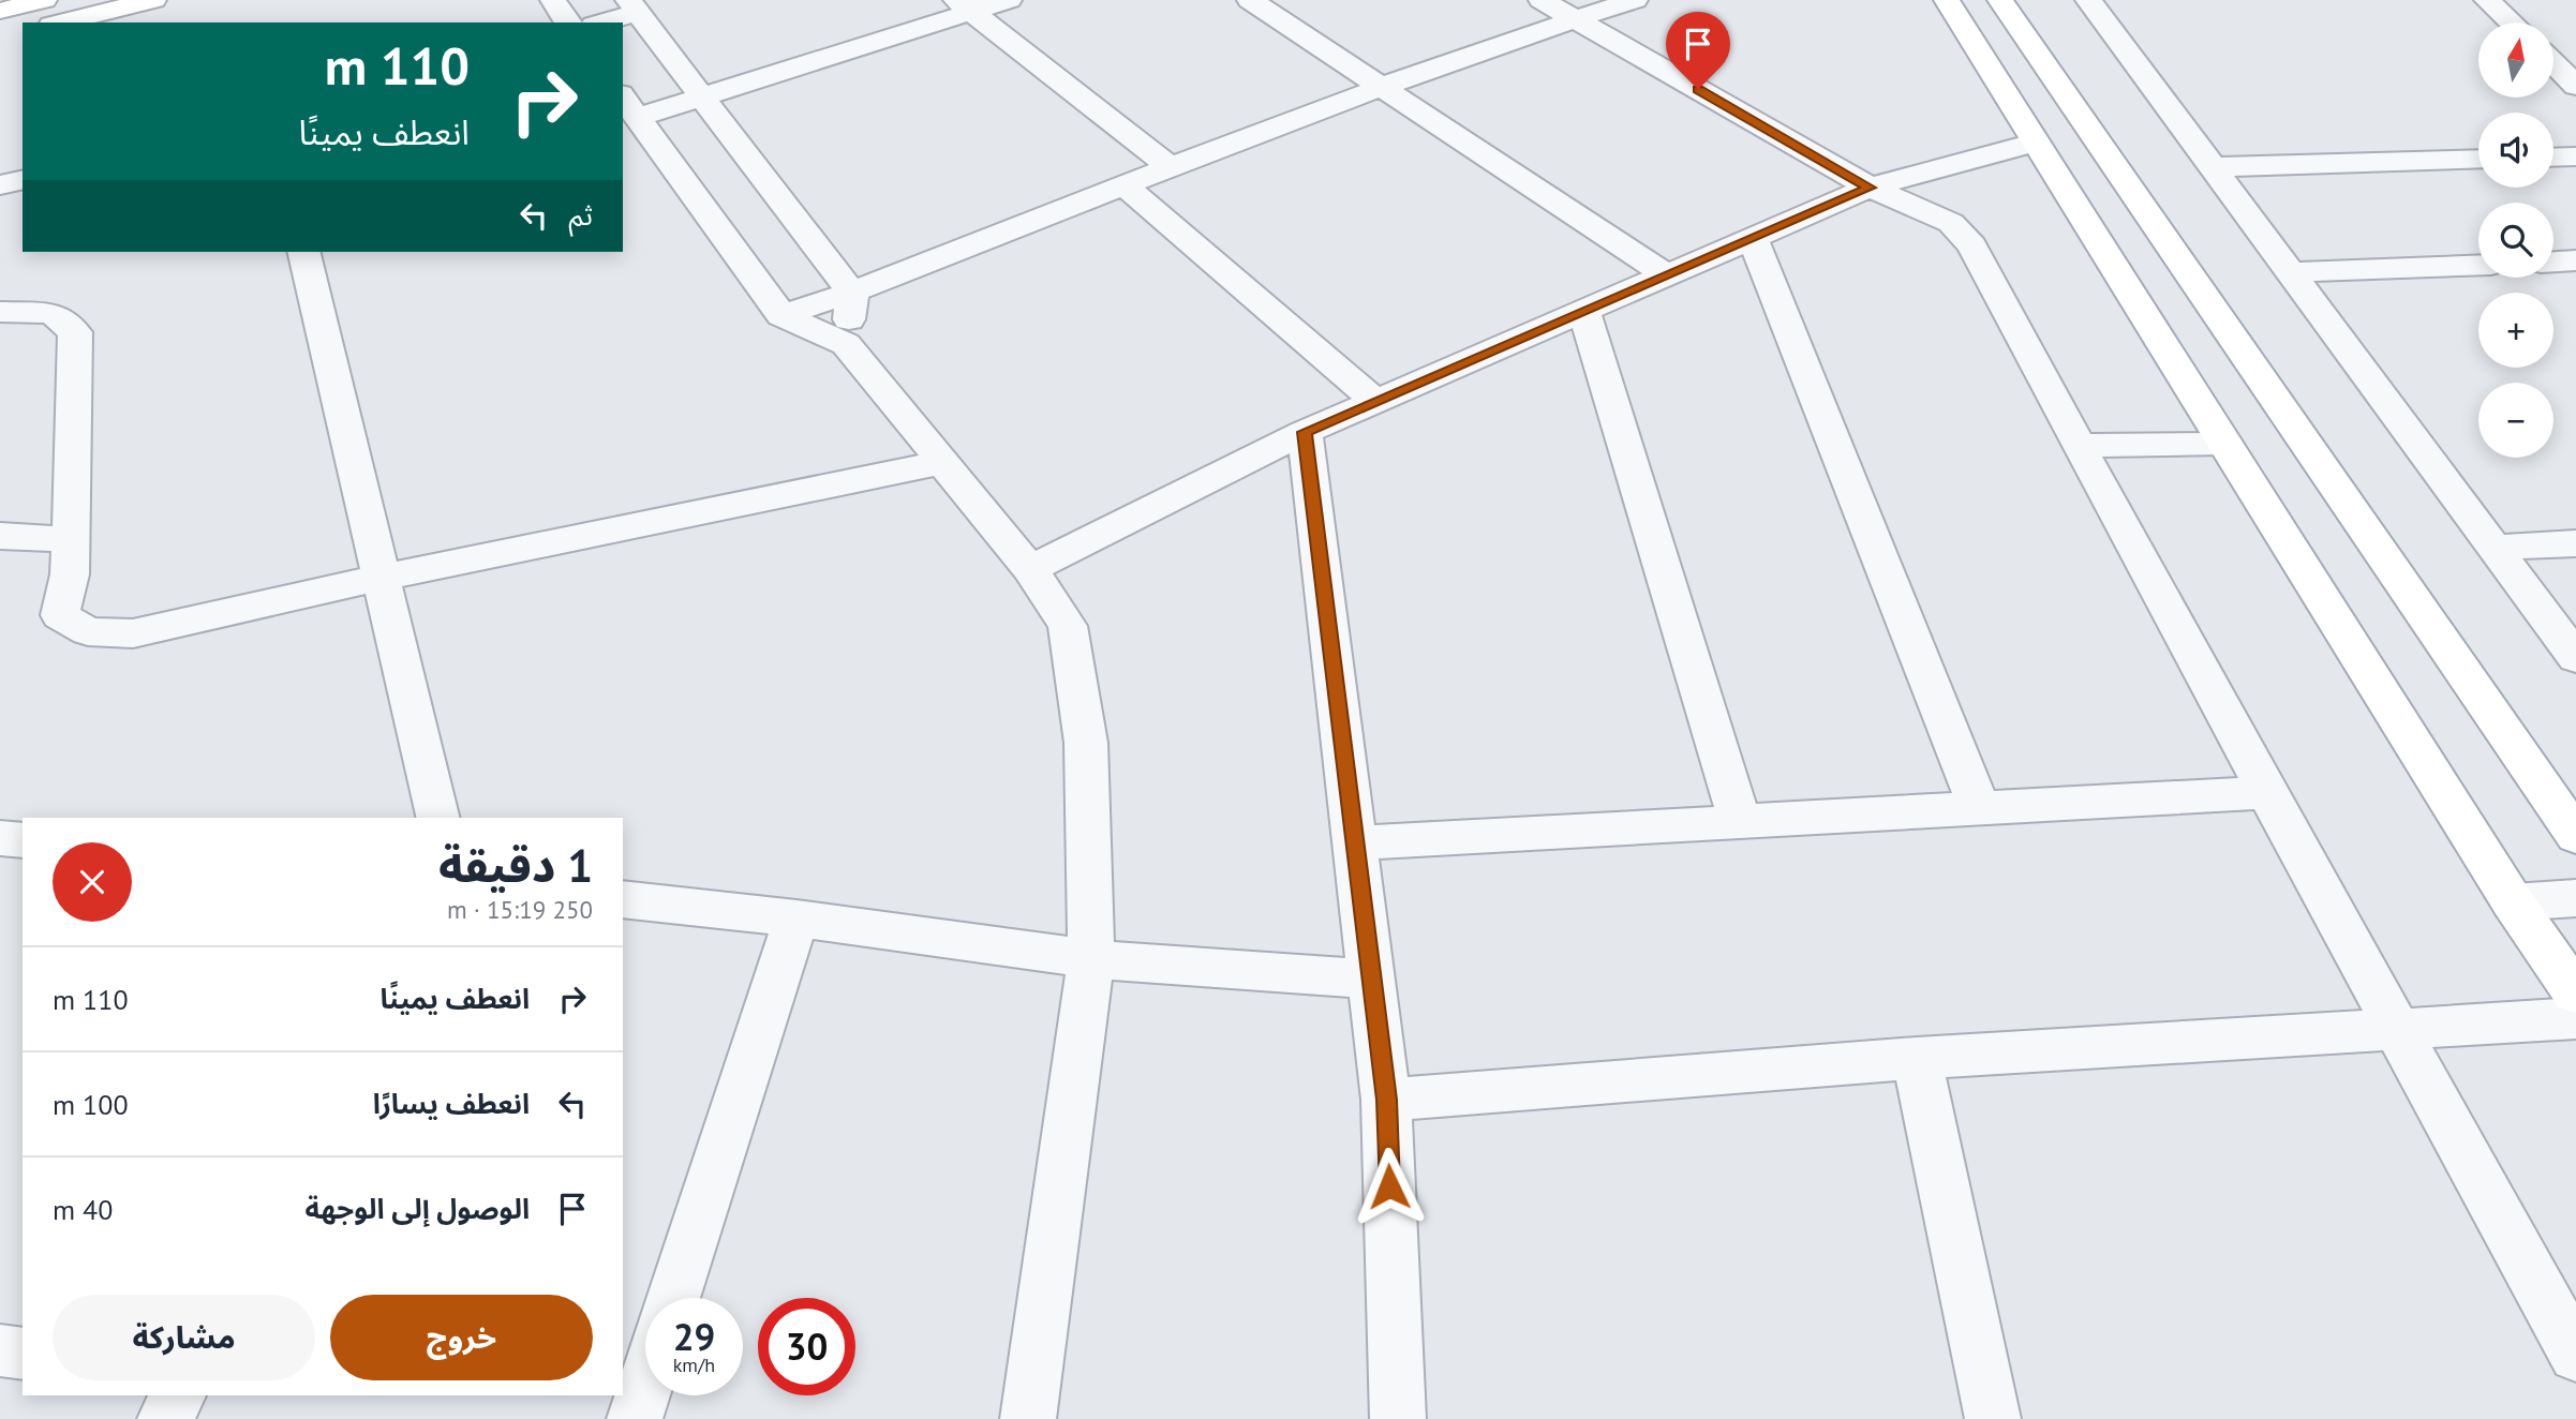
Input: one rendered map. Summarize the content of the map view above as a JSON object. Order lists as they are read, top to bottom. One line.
{"north":"top","page":{"map_buttons":["+","−"],"turn":["110 m","انعطف يمينًا"],"then":"ثم","heading":["1 دقيقة","250 m · 15:19"],"list":[{"name":"انعطف يمينًا","value":"110 m"},{"name":"انعطف يسارًا","value":"100 m"},{"name":"الوصول إلى الوجهة","value":"40 m"}],"buttons":["خروج","مشاركة"],"speed":"29 km/h","limit":"30"}}
